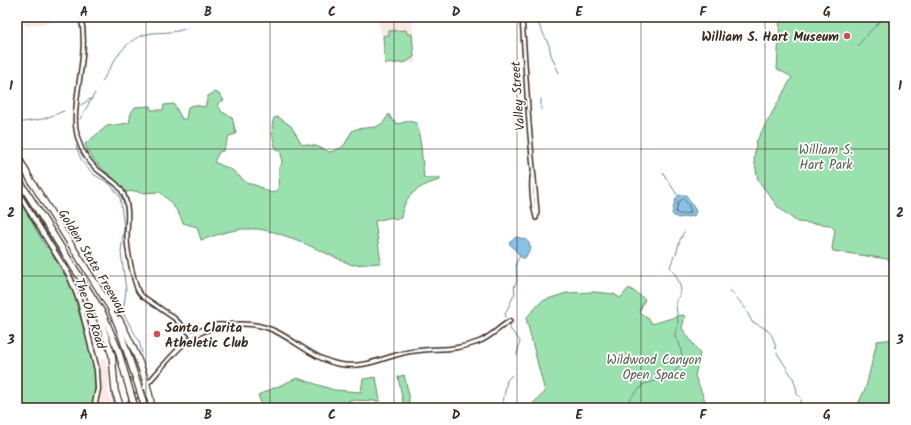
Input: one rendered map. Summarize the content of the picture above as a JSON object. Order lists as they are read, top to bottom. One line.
{"streets":{"highway":["Golden State Freeway"],"main road":["The Old Road"],"street":["Valley Street"]},"parks":["William S. Hart Park","Wildwood Canyon Open Space"],"places":["William S. Hart Museum","Santa Clarita Atheletic Club"],"grid":{"columns":["A","B","C","D","E","F","G"],"rows":["1","2","3"]}}
